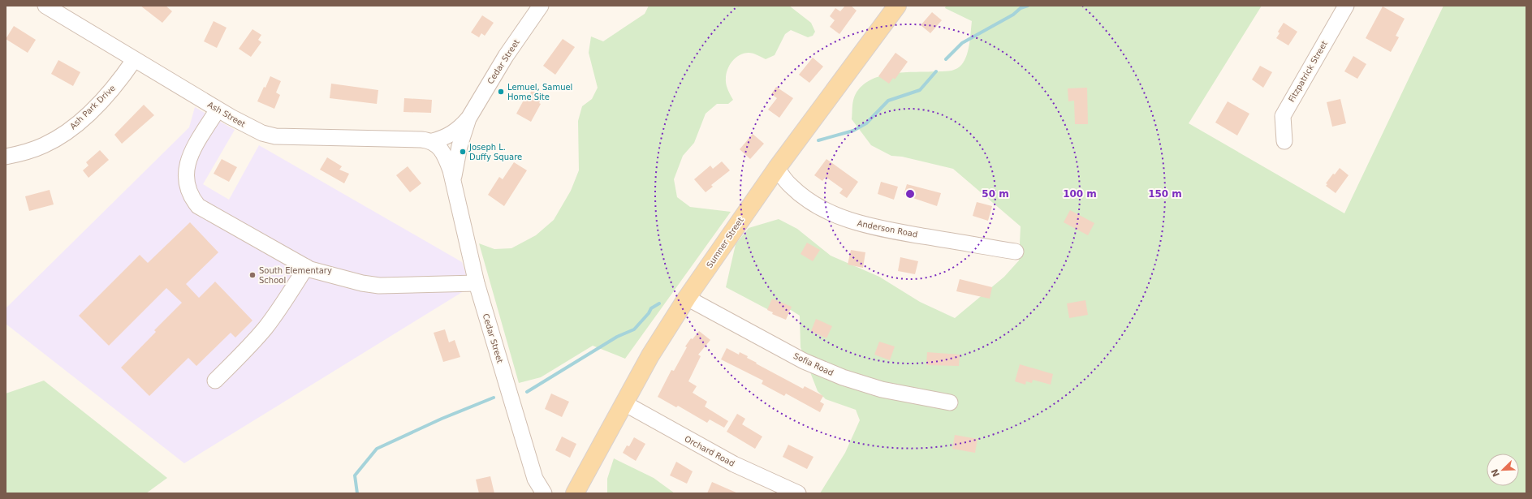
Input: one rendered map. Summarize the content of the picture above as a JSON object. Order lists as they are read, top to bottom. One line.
{"streets":{"main road":["Sumner Street"],"street":["Cedar Street","Fitzpatrick Street","Ash Park Drive","Ash Street","Anderson Road","Sofia Road","Orchard Road"]},"crossings":[["Cedar Street","Ash Street"],["Ash Park Drive","Ash Street"],["Anderson Road","Sumner Street"],["Sumner Street","Sofia Road"],["Sumner Street","Orchard Road"]],"places":["Lemuel, Samuel Home Site","Joseph L. Duffy Square","South Elementary School"],"north":"bottom left","rings":["50 m","100 m","150 m"]}
